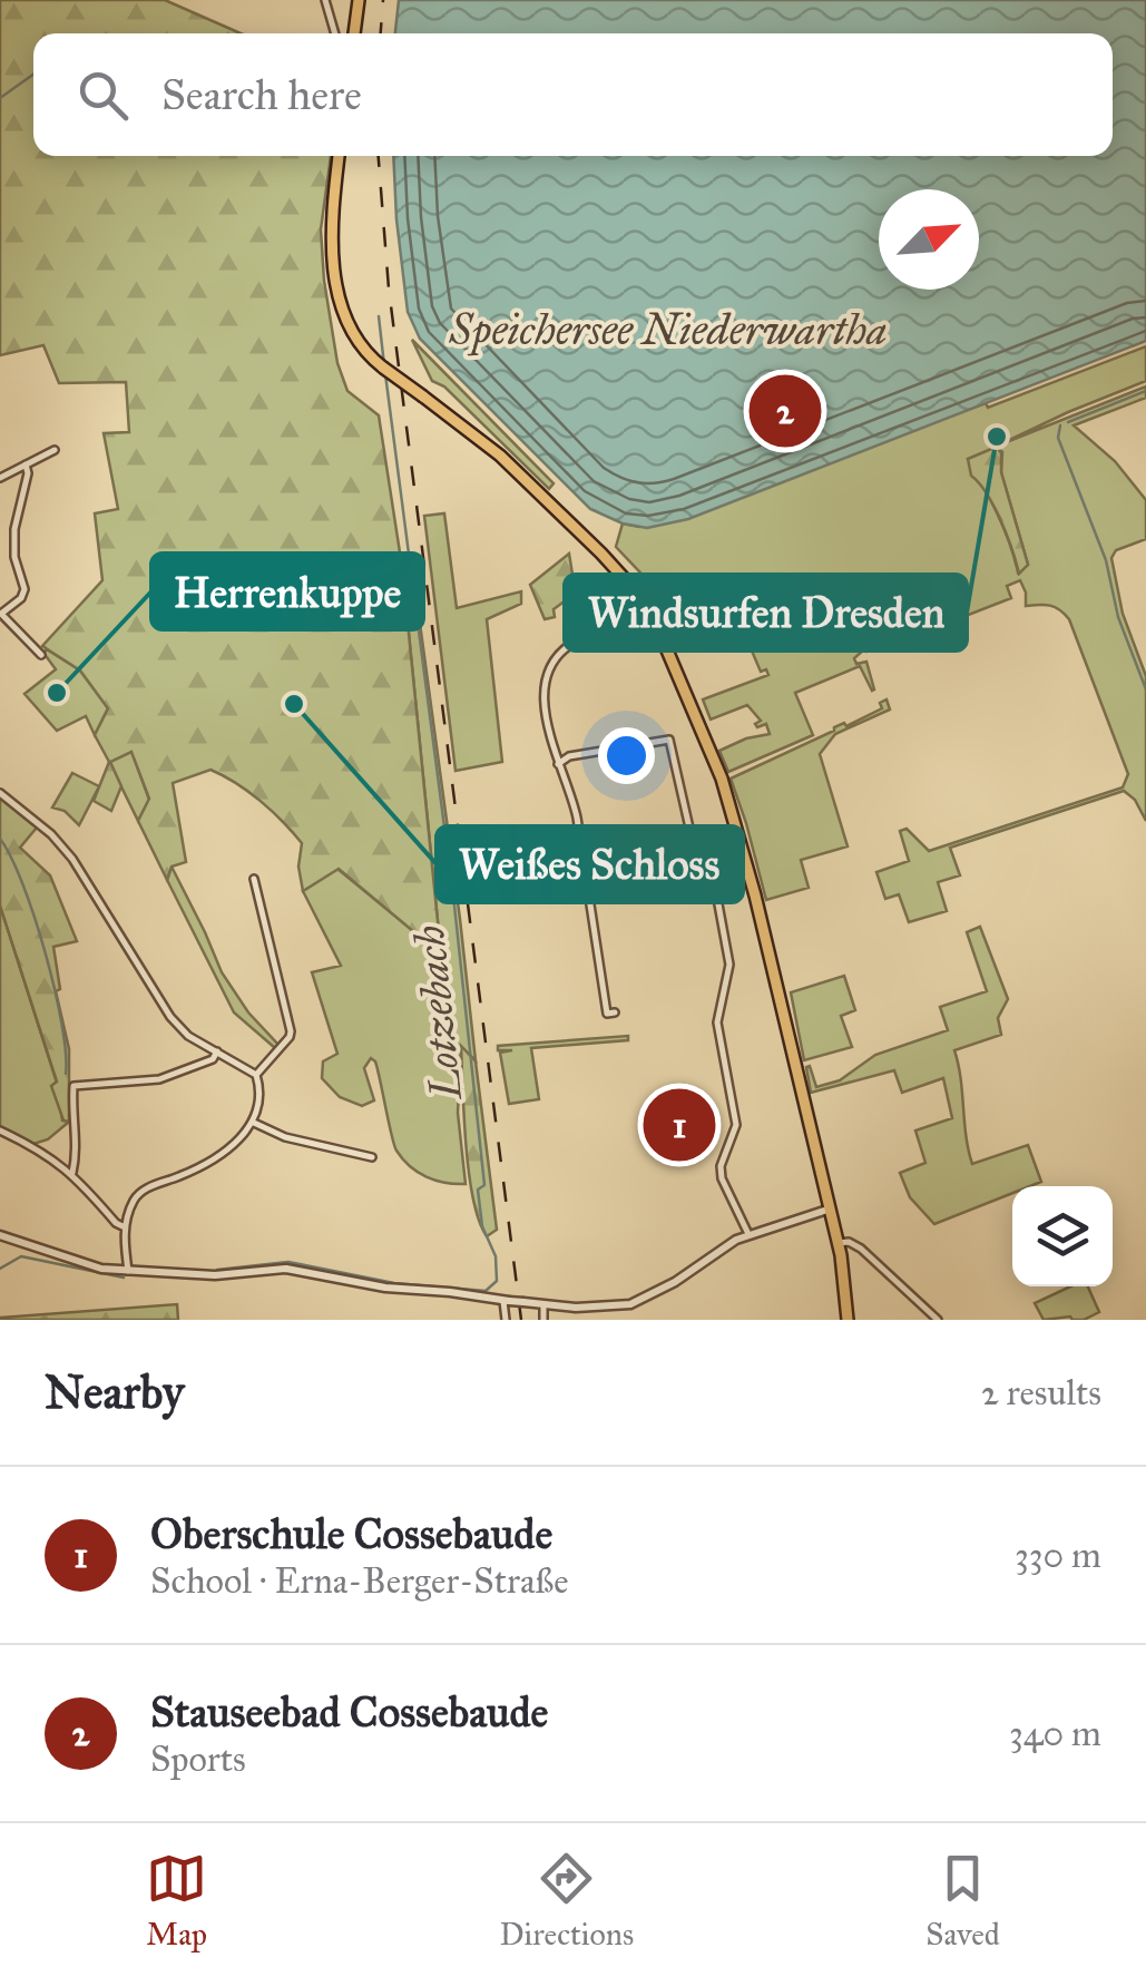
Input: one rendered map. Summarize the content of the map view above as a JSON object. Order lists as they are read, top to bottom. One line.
{"water":["Speichersee Niederwartha","Lotzebach"],"places":["Windsurfen Dresden","Herrenkuppe","Weißes Schloss"],"north":"top right","page":{"search":"Search here","pins":["2","1"],"heading":["Nearby","2 results"],"list":[{"mark":"1","name":"Oberschule Cossebaude","note":"School · Erna-Berger-Straße","value":"330 m"},{"mark":"2","name":"Stauseebad Cossebaude","note":"Sports","value":"340 m"}],"nav":["Map","Directions","Saved"]}}
